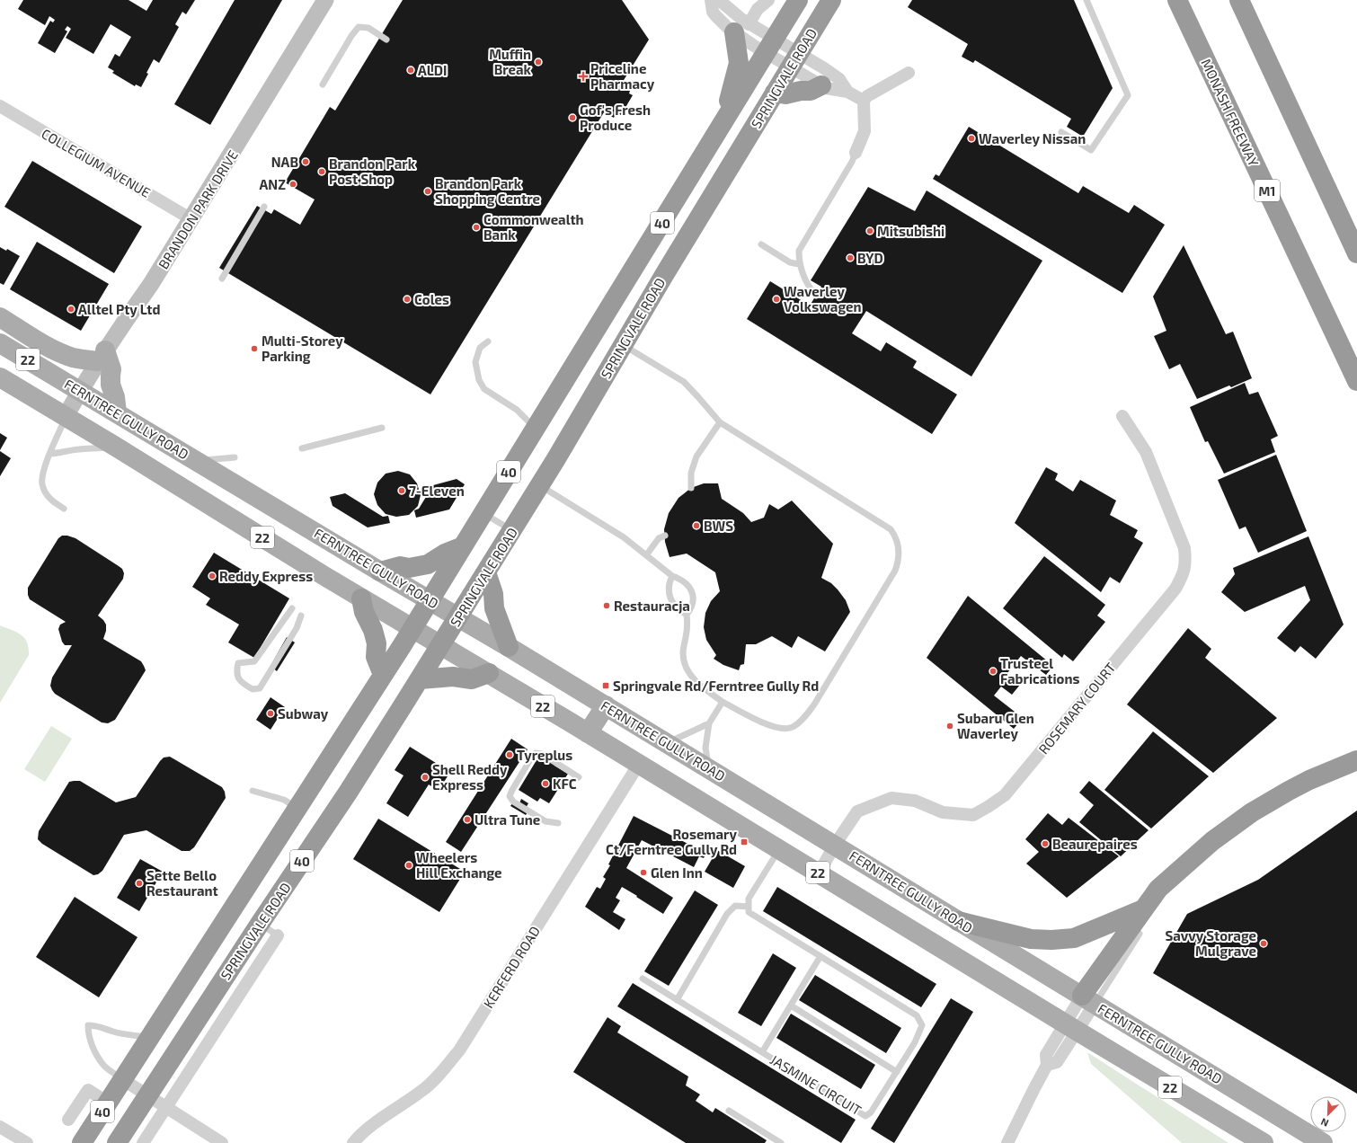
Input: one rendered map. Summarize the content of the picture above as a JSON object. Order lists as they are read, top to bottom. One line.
{"streets":{"highway":["SPRINGVALE ROAD","MONASH FREEWAY","M1","40"],"main road":["22","FERNTREE GULLY ROAD"],"street":["COLLEGIUM AVENUE","BRANDON PARK DRIVE","ROSEMARY COURT","KERFERD ROAD"],"lane":["JASMINE CIRCUIT"]},"crossings":[["SPRINGVALE ROAD","22"],["SPRINGVALE ROAD","FERNTREE GULLY ROAD"],["COLLEGIUM AVENUE","BRANDON PARK DRIVE"],["BRANDON PARK DRIVE","22"],["BRANDON PARK DRIVE","FERNTREE GULLY ROAD"],["22","ROSEMARY COURT"],["22","KERFERD ROAD"],["FERNTREE GULLY ROAD","ROSEMARY COURT"]],"places":{"other":["Muffin Break","ALDI","Gof's Fresh Produce","Waverley Nissan","NAB","Brandon Park Post Shop","ANZ","Brandon Park Shopping Centre","Commonwealth Bank","Mitsubishi","BYD","Coles","Waverley Volkswagen","Alltel Pty Ltd","Multi-Storey Parking","7-Eleven","BWS","Reddy Express","Restauracja","Trusteel Fabrications","Subway","Subaru Glen Waverley","Tyreplus","Shell Reddy Express","KFC","Ultra Tune","Beaurepaires","Wheelers Hill Exchange","Glen Inn","Sette Bello Restaurant","Savvy Storage Mulgrave"],"health":["Priceline Pharmacy"],"transit":["Springvale Rd/Ferntree Gully Rd","Rosemary Ct/Ferntree Gully Rd"]},"north":"bottom left"}
